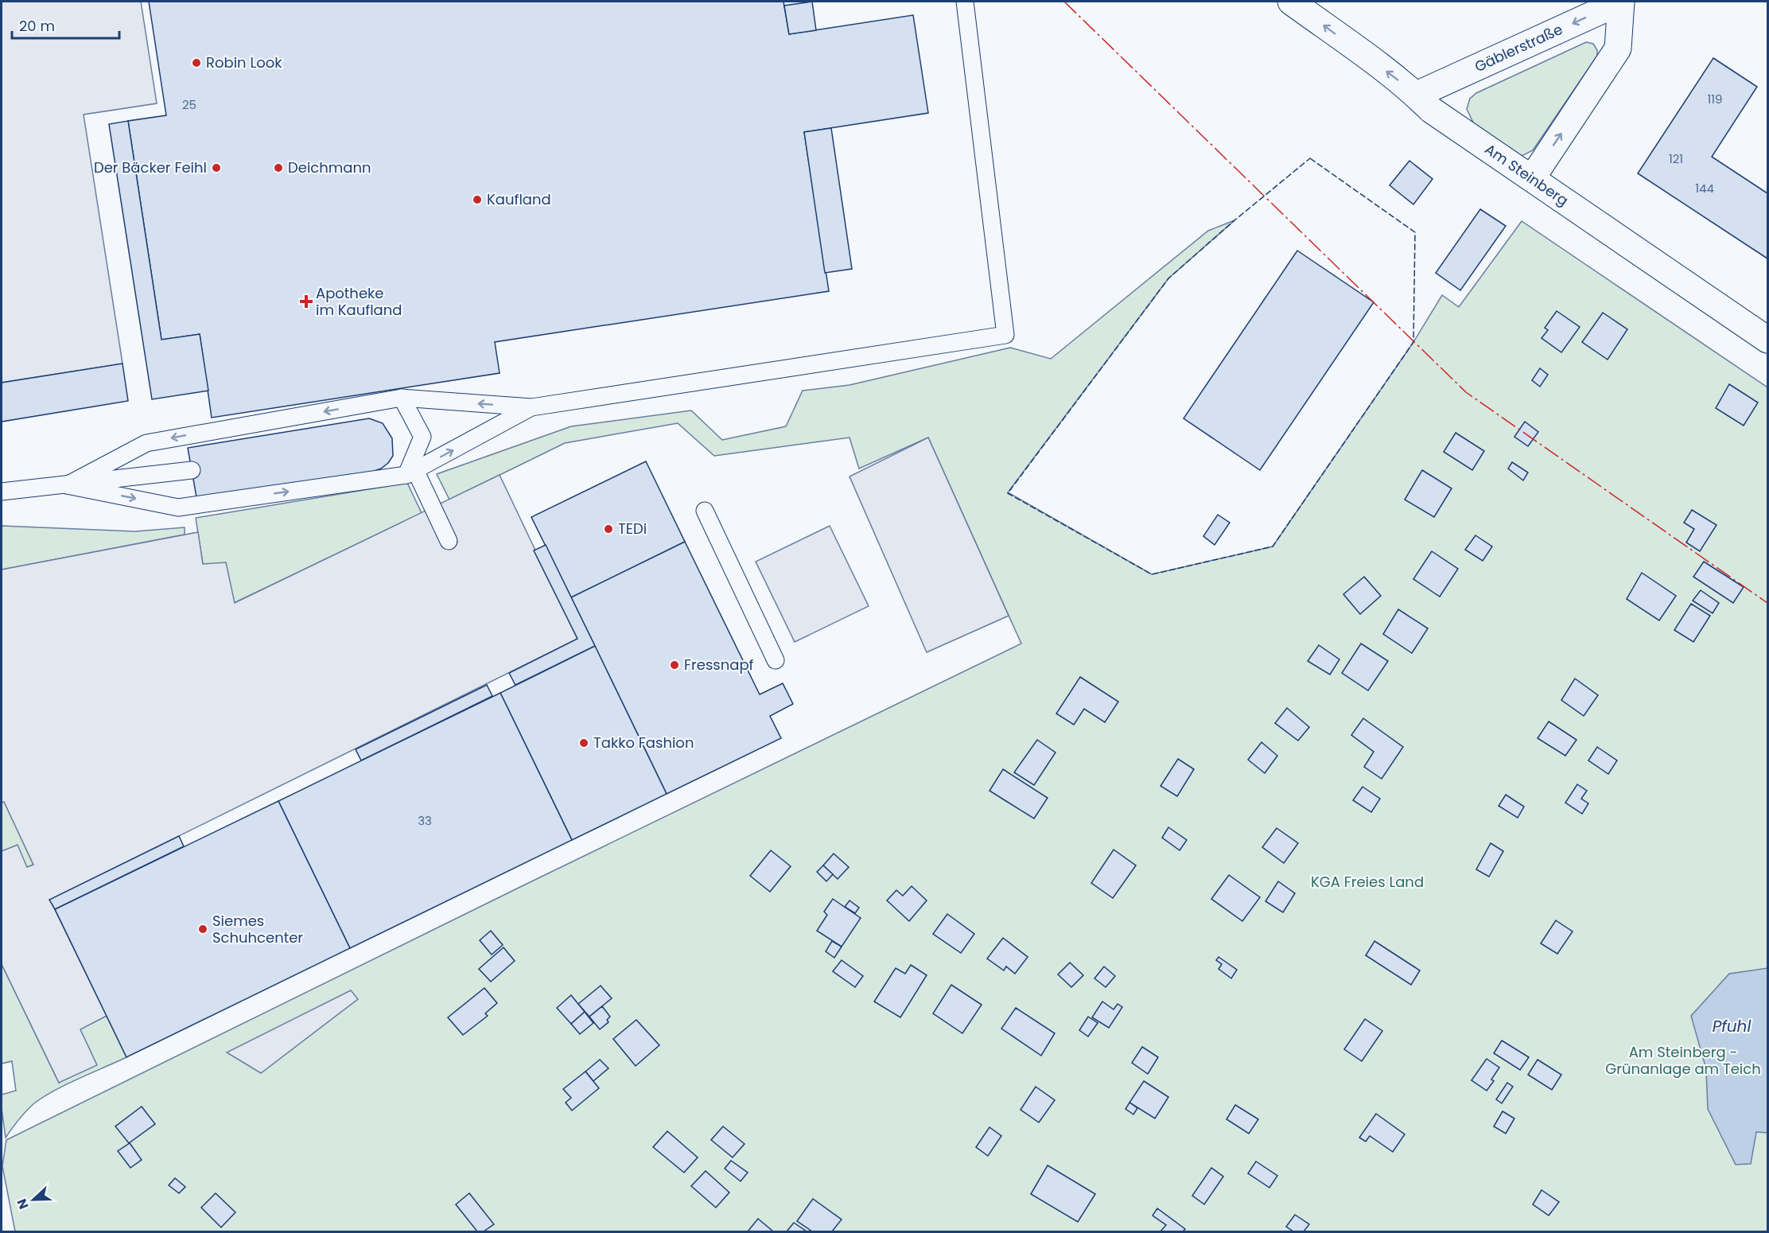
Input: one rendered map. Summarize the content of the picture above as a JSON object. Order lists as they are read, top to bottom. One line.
{"streets":{"street":["Gäblerstraße","Am Steinberg"]},"crossings":[["Gäblerstraße","Am Steinberg"]],"water":["Pfuhl"],"parks":["KGA Freies Land","Am Steinberg - Grünanlage am Teich"],"places":{"other":["Robin Look","Der Bäcker Feihl","Deichmann","Kaufland","TEDi","Fressnapf","Takko Fashion","Siemes Schuhcenter"],"health":["Apotheke im Kaufland"]},"house_numbers":["119","25","121","144","33"],"scale_bar":"20 m","north":"left"}
